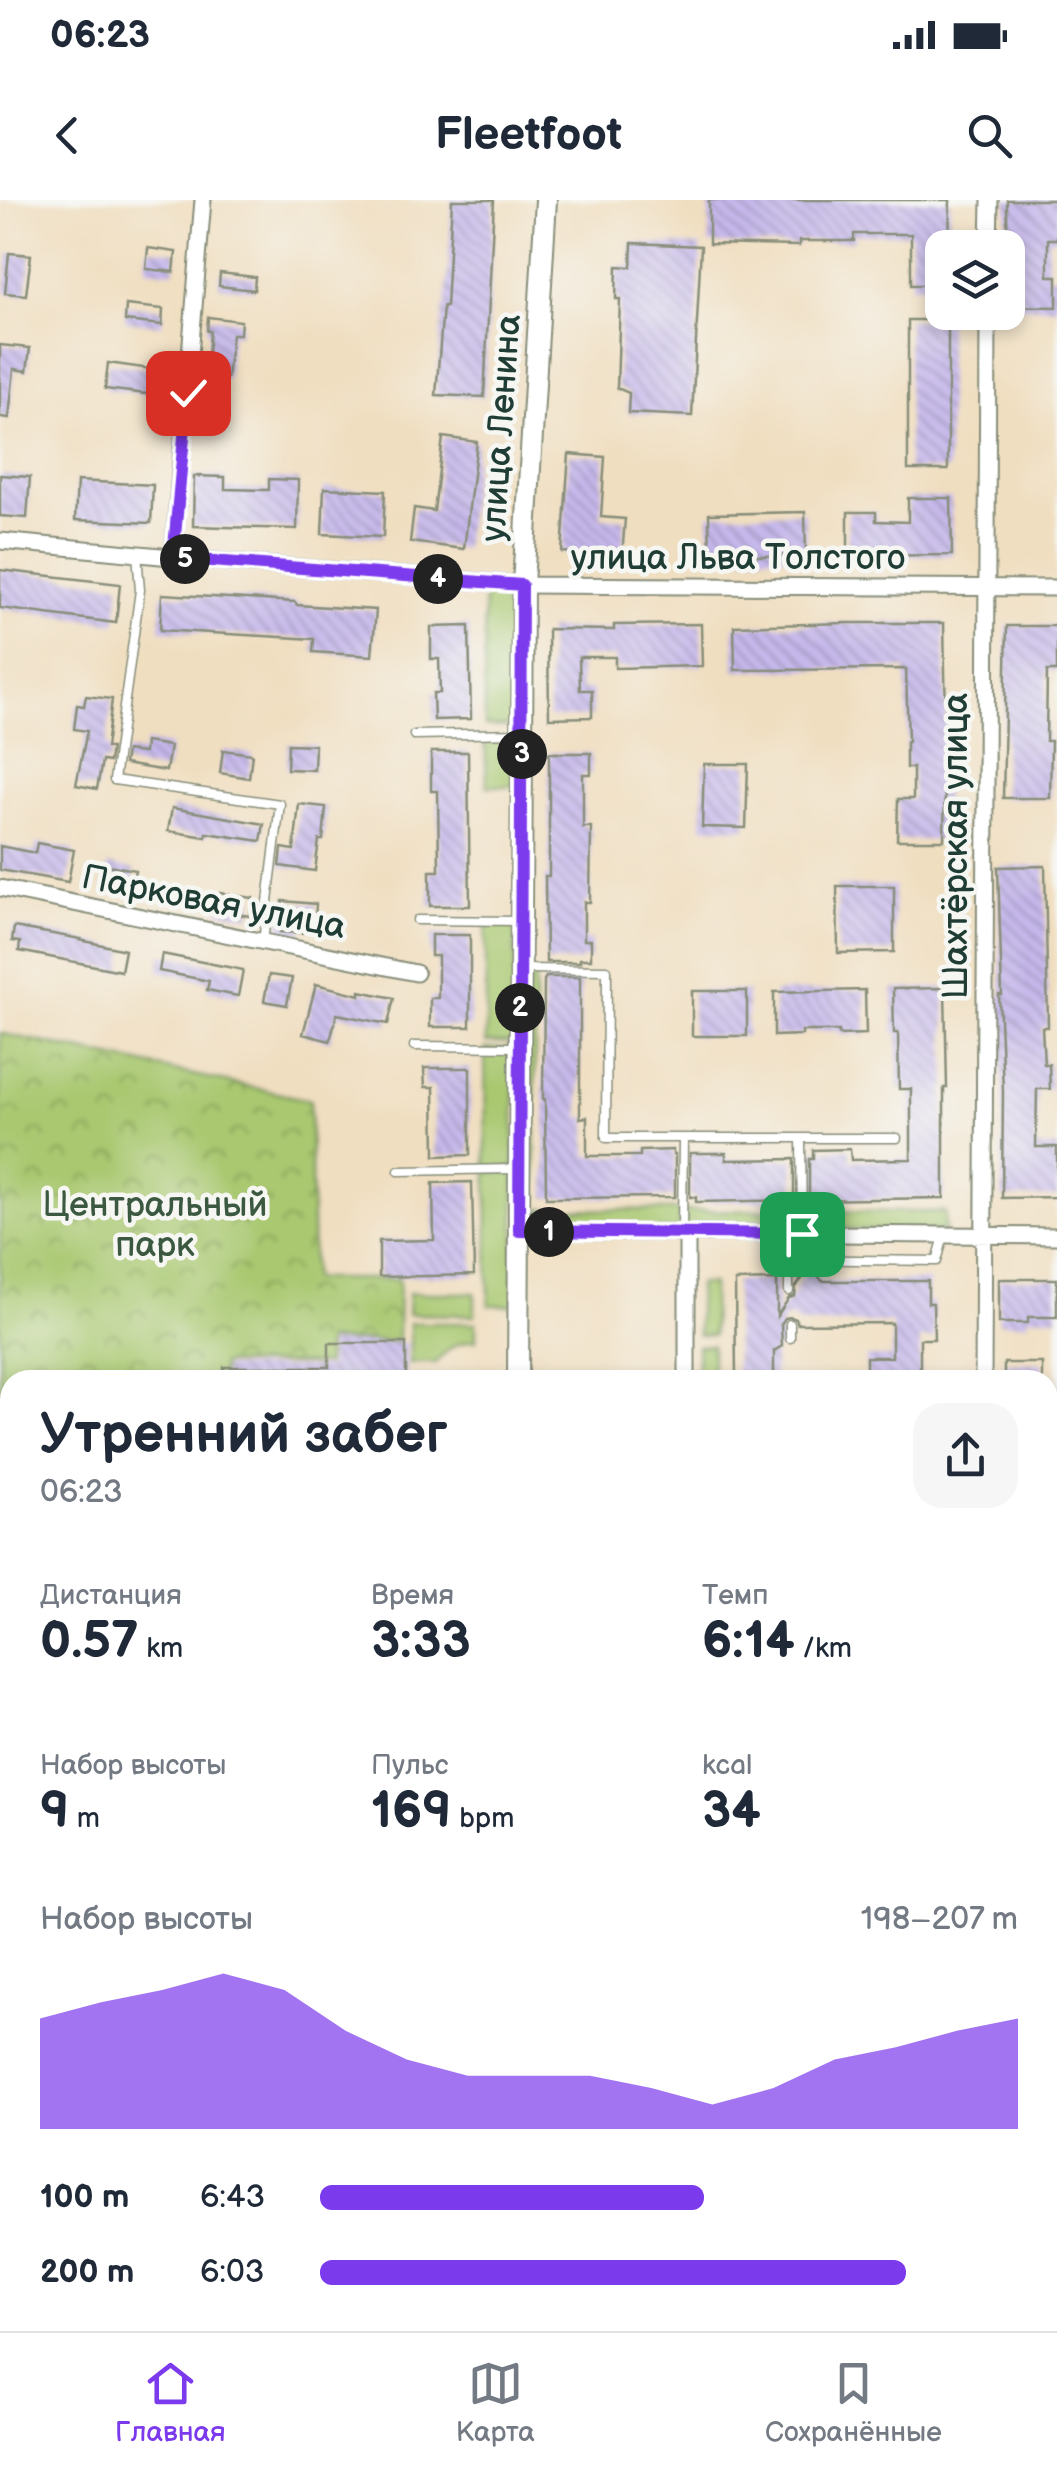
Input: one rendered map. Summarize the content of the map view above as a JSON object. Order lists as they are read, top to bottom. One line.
{"streets":{"street":["улица Ленина","улица Льва Толстого","Шахтёрская улица","Парковая улица"]},"crossings":[["улица Ленина","улица Льва Толстого"],["улица Льва Толстого","Шахтёрская улица"]],"parks":["Центральный парк"],"page":{"status":"06:23","header":"Fleetfoot","pins":["5","4","3","2","1"],"heading":["Утренний забег","06:23"],"stats":[["Дистанция","0.57 km"],["Время","3:33"],["Темп","6:14 /km"],["Набор высоты","9 m"],["Пульс","169 bpm"],["kcal","34"]],"chart":["Набор высоты","198–207 m"],"list":[{"name":"100 m","note":"6:43"},{"name":"200 m","note":"6:03"}],"tabs":["Главная","Карта","Сохранённые"]}}
